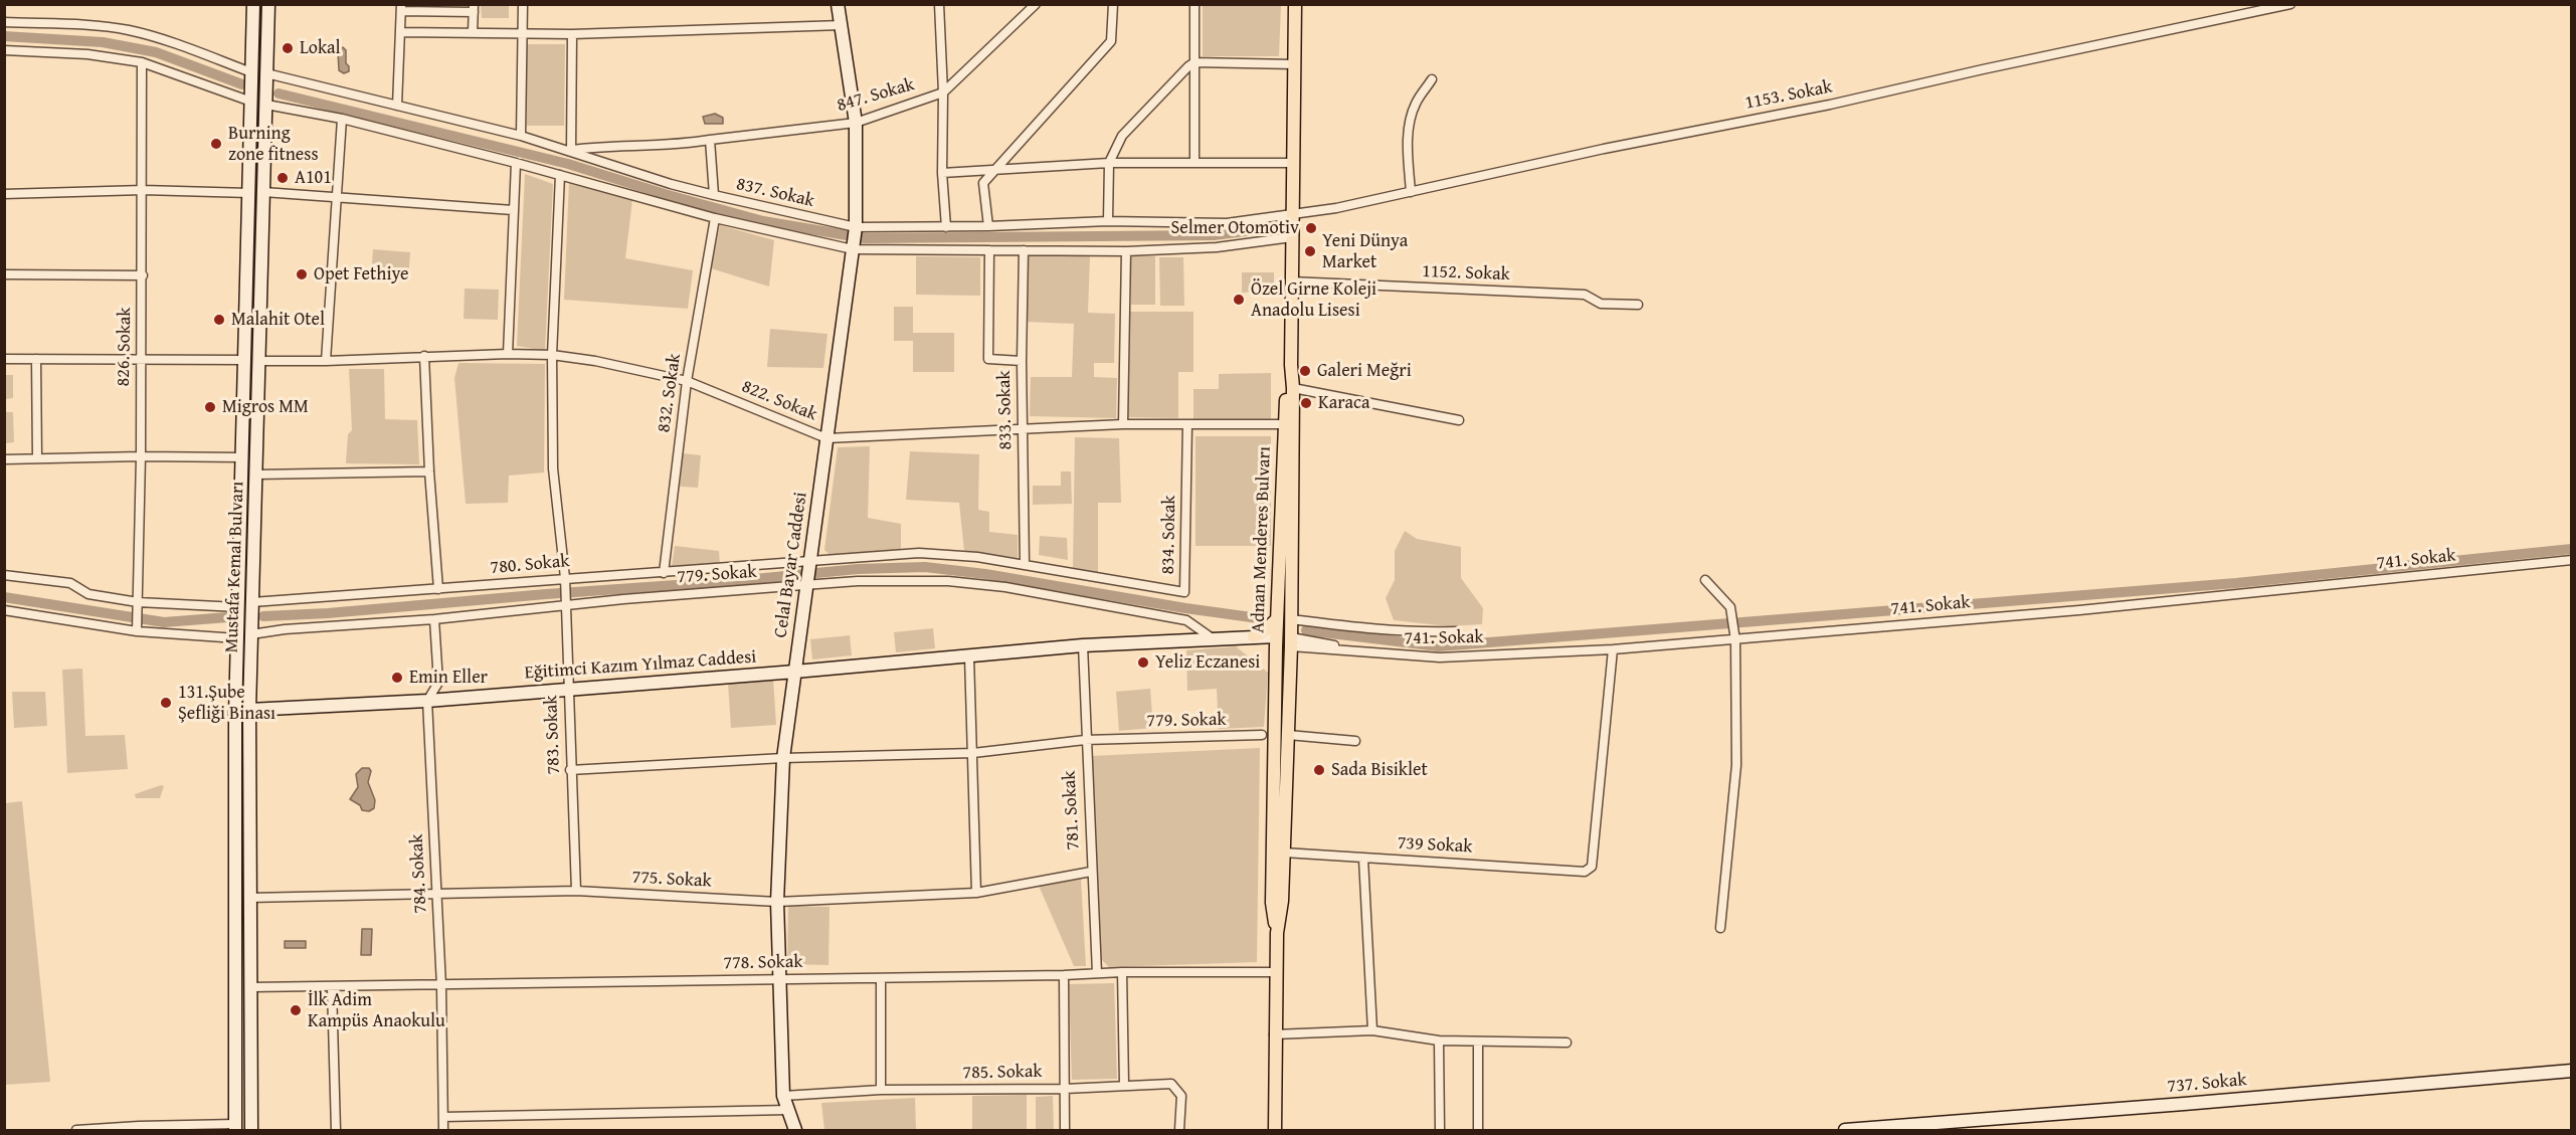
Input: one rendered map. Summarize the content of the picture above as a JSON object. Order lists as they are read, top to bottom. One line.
{"streets":{"main road":["Adnan Menderes Bulvarı"],"street":["847. Sokak","1153. Sokak","837. Sokak","1152. Sokak","826. Sokak","832. Sokak","822. Sokak","833. Sokak","834. Sokak","741. Sokak","780. Sokak","Celal Bayar Caddesi","Mustafa Kemal Bulvarı","779. Sokak","Eğitimci Kazım Yılmaz Caddesi","783. Sokak","781. Sokak","739 Sokak","784. Sokak","775. Sokak","778. Sokak","785. Sokak","737. Sokak"]},"crossings":[["847. Sokak","837. Sokak"],["847. Sokak","Celal Bayar Caddesi"],["1153. Sokak","837. Sokak"],["1153. Sokak","Adnan Menderes Bulvarı"],["837. Sokak","832. Sokak"],["837. Sokak","833. Sokak"],["837. Sokak","Adnan Menderes Bulvarı"],["837. Sokak","Celal Bayar Caddesi"],["837. Sokak","Mustafa Kemal Bulvarı"],["837. Sokak","783. Sokak"],["1152. Sokak","Adnan Menderes Bulvarı"],["832. Sokak","822. Sokak"],["832. Sokak","780. Sokak"],["822. Sokak","833. Sokak"],["822. Sokak","834. Sokak"],["822. Sokak","Adnan Menderes Bulvarı"],["822. Sokak","Celal Bayar Caddesi"],["822. Sokak","Mustafa Kemal Bulvarı"],["822. Sokak","783. Sokak"],["833. Sokak","834. Sokak"],["833. Sokak","780. Sokak"],["834. Sokak","780. Sokak"],["Adnan Menderes Bulvarı","741. Sokak"],["Adnan Menderes Bulvarı","Eğitimci Kazım Yılmaz Caddesi"],["Adnan Menderes Bulvarı","739 Sokak"],["Adnan Menderes Bulvarı","778. Sokak"],["741. Sokak","739 Sokak"],["780. Sokak","Celal Bayar Caddesi"],["780. Sokak","Mustafa Kemal Bulvarı"],["780. Sokak","783. Sokak"],["Celal Bayar Caddesi","779. Sokak"],["Celal Bayar Caddesi","Eğitimci Kazım Yılmaz Caddesi"],["Celal Bayar Caddesi","775. Sokak"],["Celal Bayar Caddesi","778. Sokak"],["Celal Bayar Caddesi","785. Sokak"],["Mustafa Kemal Bulvarı","779. Sokak"],["Mustafa Kemal Bulvarı","Eğitimci Kazım Yılmaz Caddesi"],["Mustafa Kemal Bulvarı","775. Sokak"],["Mustafa Kemal Bulvarı","778. Sokak"],["779. Sokak","Eğitimci Kazım Yılmaz Caddesi"],["779. Sokak","783. Sokak"],["779. Sokak","781. Sokak"],["779. Sokak","784. Sokak"],["Eğitimci Kazım Yılmaz Caddesi","783. Sokak"],["Eğitimci Kazım Yılmaz Caddesi","781. Sokak"],["Eğitimci Kazım Yılmaz Caddesi","784. Sokak"],["783. Sokak","775. Sokak"],["781. Sokak","775. Sokak"],["781. Sokak","778. Sokak"],["784. Sokak","775. Sokak"],["784. Sokak","778. Sokak"]],"places":["Lokal","Burning zone fitness","A101","Selmer Otomotiv","Yeni Dünya Market","Opet Fethiye","Özel Girne Koleji Anadolu Lisesi","Malahit Otel","Galeri Meğri","Karaca","Migros MM","Yeliz Eczanesi","Emin Eller","131.Şube Şefliği Binası","Sada Bisiklet","İlk Adim Kampüs Anaokulu"]}
